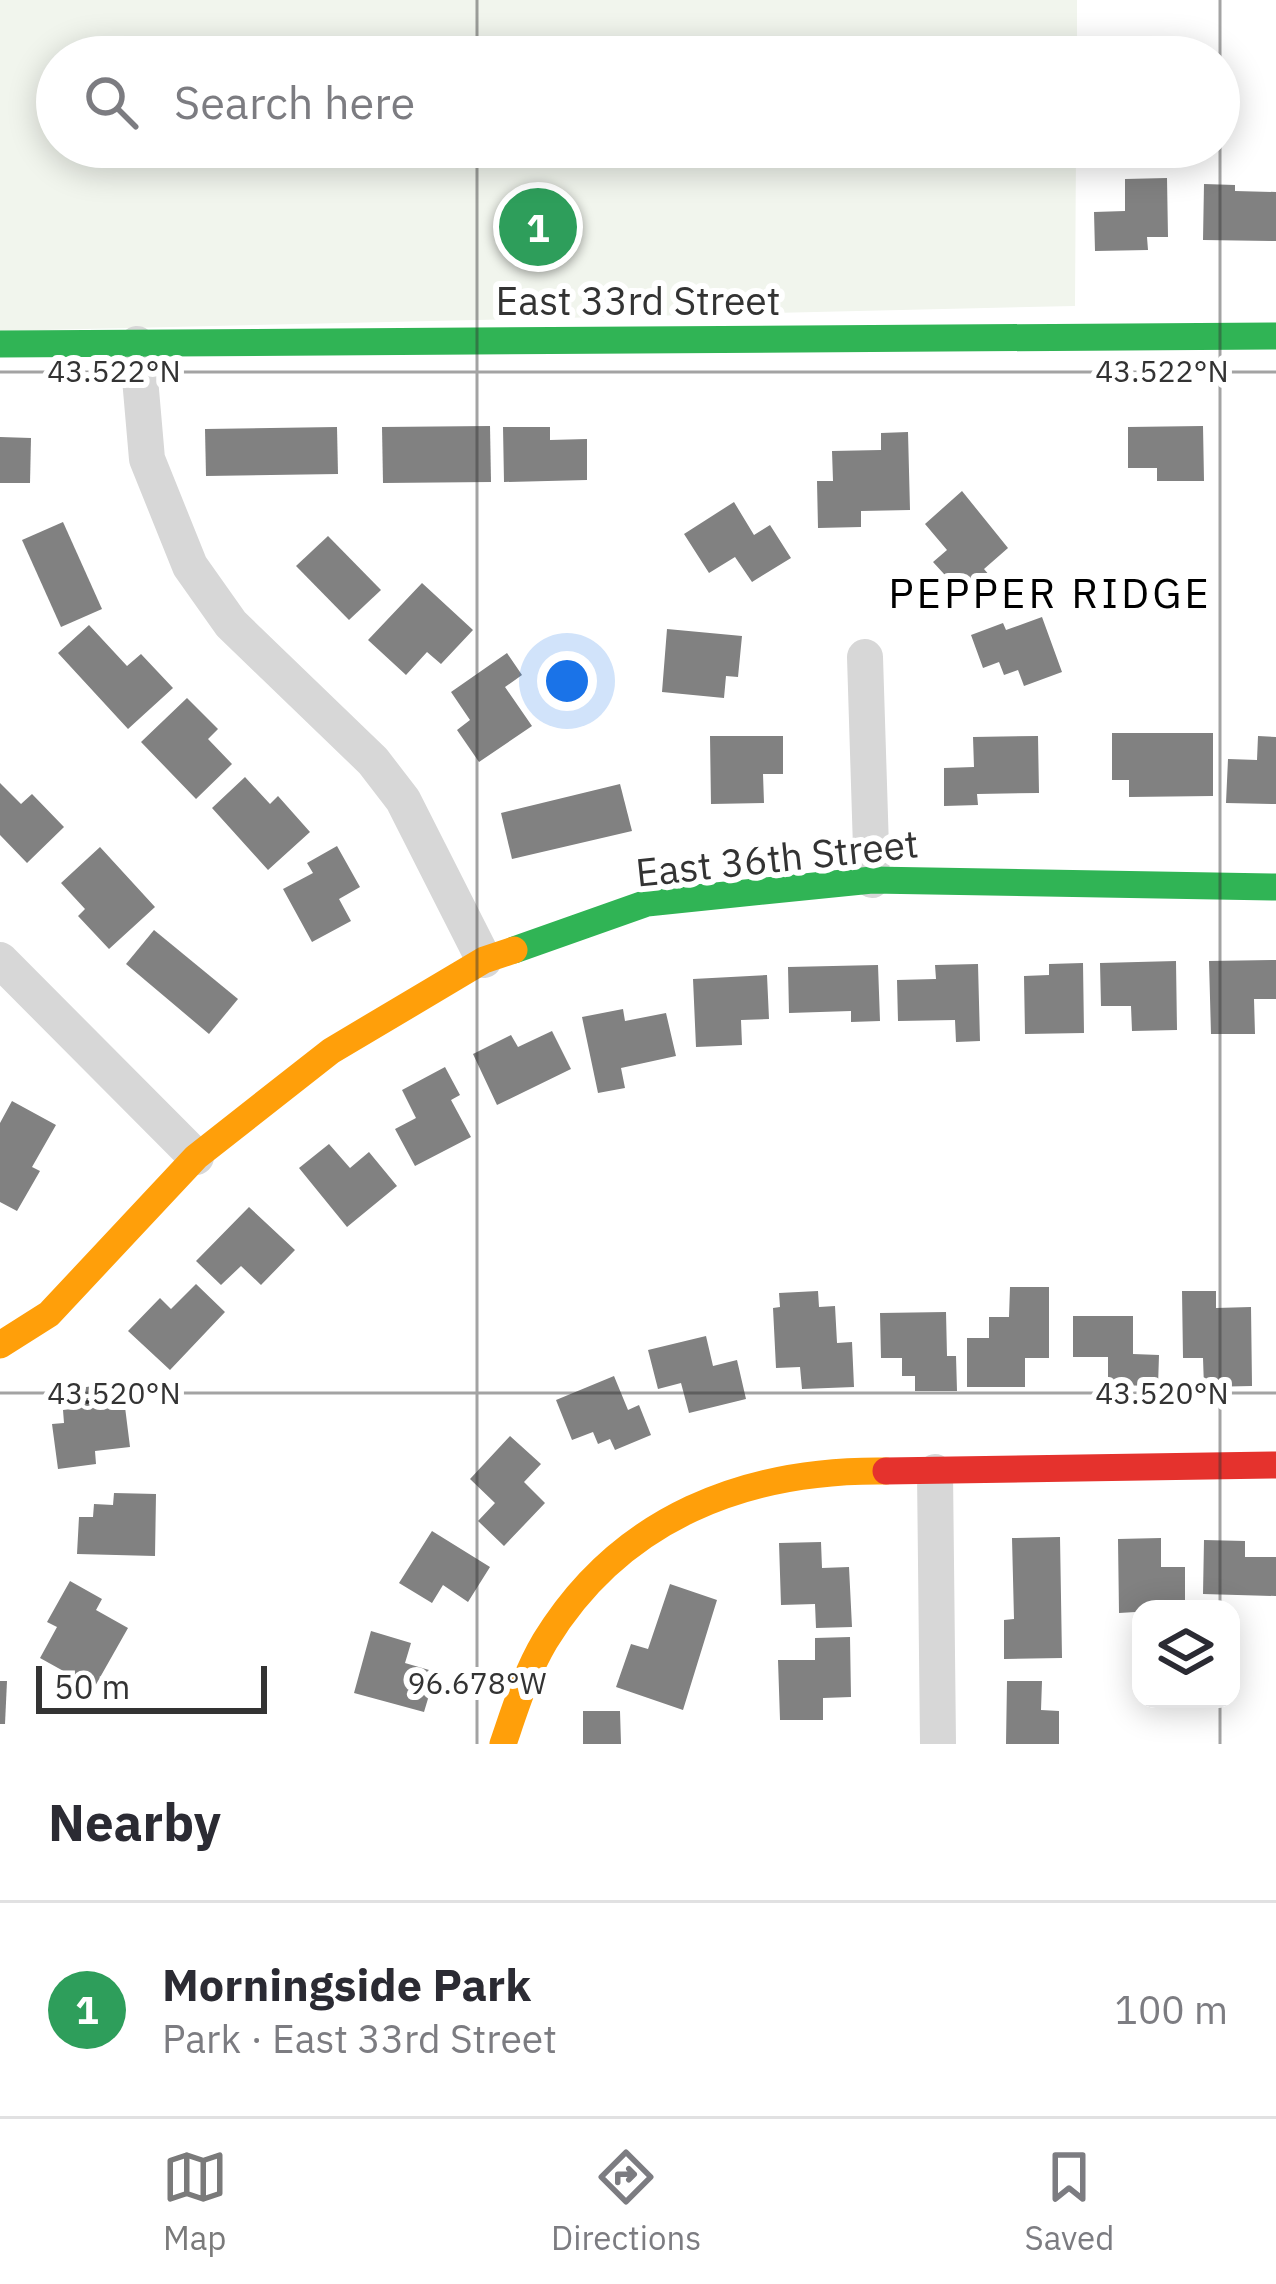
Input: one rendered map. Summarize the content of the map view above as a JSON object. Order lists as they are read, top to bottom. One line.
{"streets":{"street":["East 33rd Street","East 36th Street"]},"districts":["PEPPER RIDGE"],"scale_bar":"50 m","page":{"search":"Search here","pins":"1","scale":"50 m","heading":"Nearby","list":[{"mark":"1","name":"Morningside Park","note":"Park · East 33rd Street","value":"100 m"}],"nav":["Map","Directions","Saved"]},"coordinates":["43.522°N","43.520°N","96.678°W"]}
